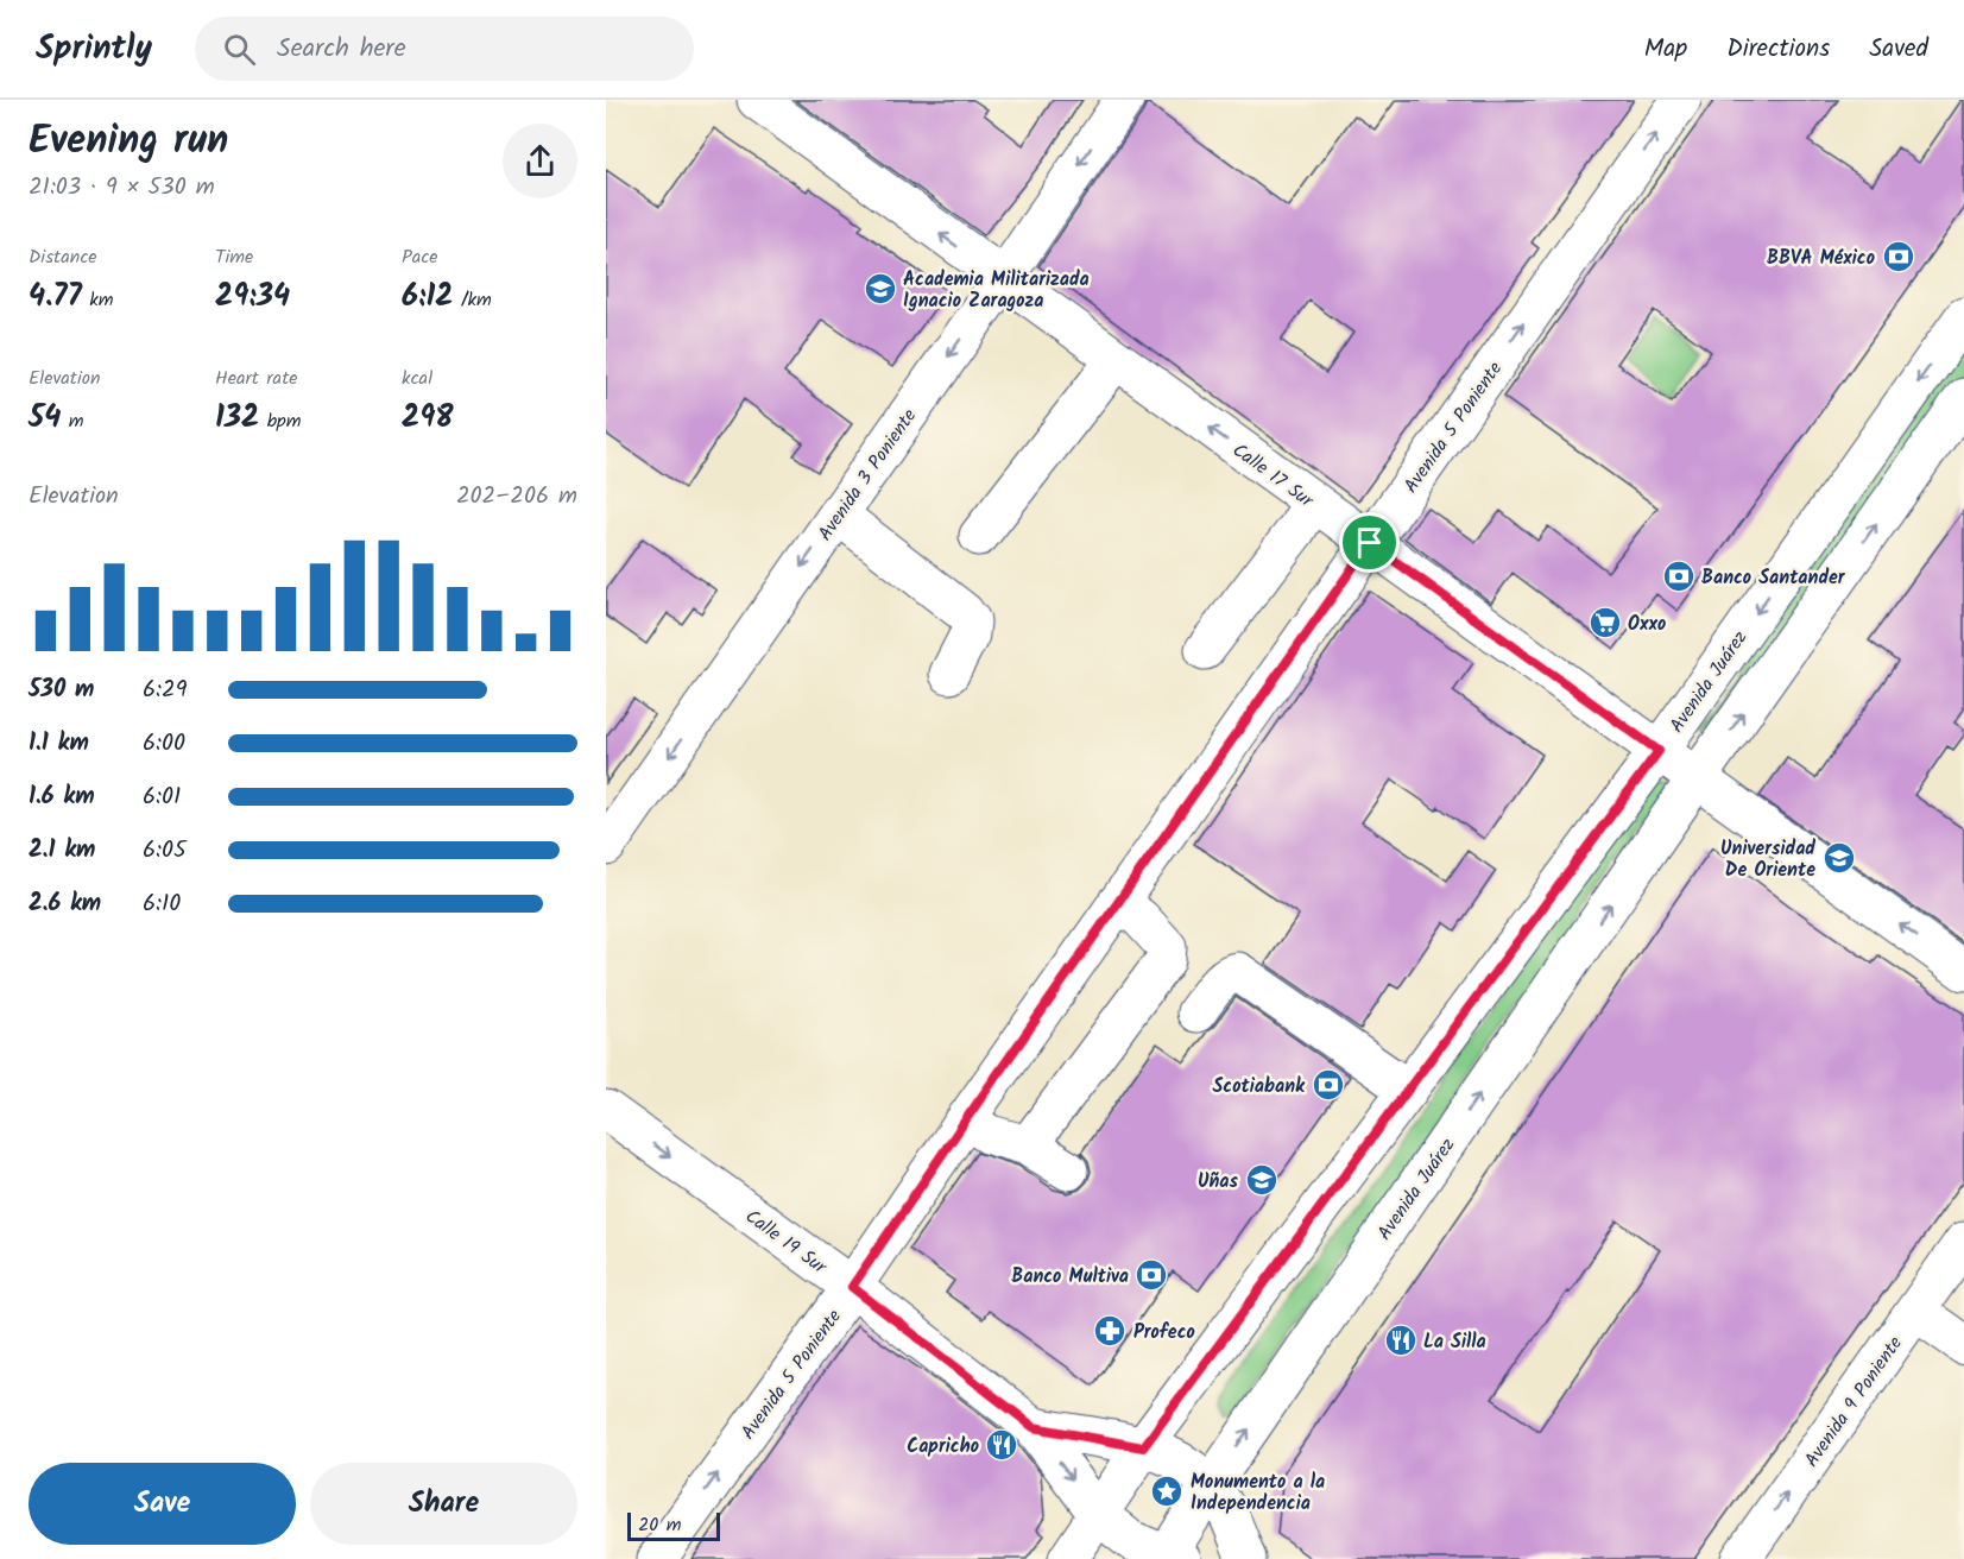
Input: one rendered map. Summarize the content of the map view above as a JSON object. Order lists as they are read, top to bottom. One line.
{"streets":{"street":["Avenida 5 Poniente","Avenida 3 Poniente","Calle 17 Sur","Avenida Juárez","Calle 19 Sur","Avenida 9 Poniente"]},"crossings":[["Avenida 5 Poniente","Calle 17 Sur"],["Avenida 5 Poniente","Calle 19 Sur"],["Avenida 3 Poniente","Calle 17 Sur"],["Calle 17 Sur","Avenida Juárez"],["Avenida Juárez","Calle 19 Sur"]],"one_way":["Avenida 5 Poniente","Avenida 3 Poniente","Calle 17 Sur","Calle 19 Sur","Avenida 9 Poniente"],"places":{"bank":["BBVA México","Banco Santander","Scotiabank","Banco Multiva"],"school or university":["Academia Militarizada Ignacio Zaragoza","Universidad De Oriente","Uñas"],"supermarket":["Oxxo"],"pharmacy":["Profeco"],"restaurant":["La Silla","Capricho"],"place":["Monumento a la Independencia"]},"scale_bar":"20 m","page":{"header":"Sprintly","search":"Search here","nav":["Map","Directions","Saved"],"heading":["Evening run","21:03 · 9 × 530 m"],"stats":[["Distance","4.77 km"],["Time","29:34"],["Pace","6:12 /km"],["Elevation","54 m"],["Heart rate","132 bpm"],["kcal","298"]],"chart":["Elevation","202–206 m"],"list":[{"name":"530 m","note":"6:29"},{"name":"1.1 km","note":"6:00"},{"name":"1.6 km","note":"6:01"},{"name":"2.1 km","note":"6:05"},{"name":"2.6 km","note":"6:10"}],"buttons":["Save","Share"],"scale":"20 m"}}
